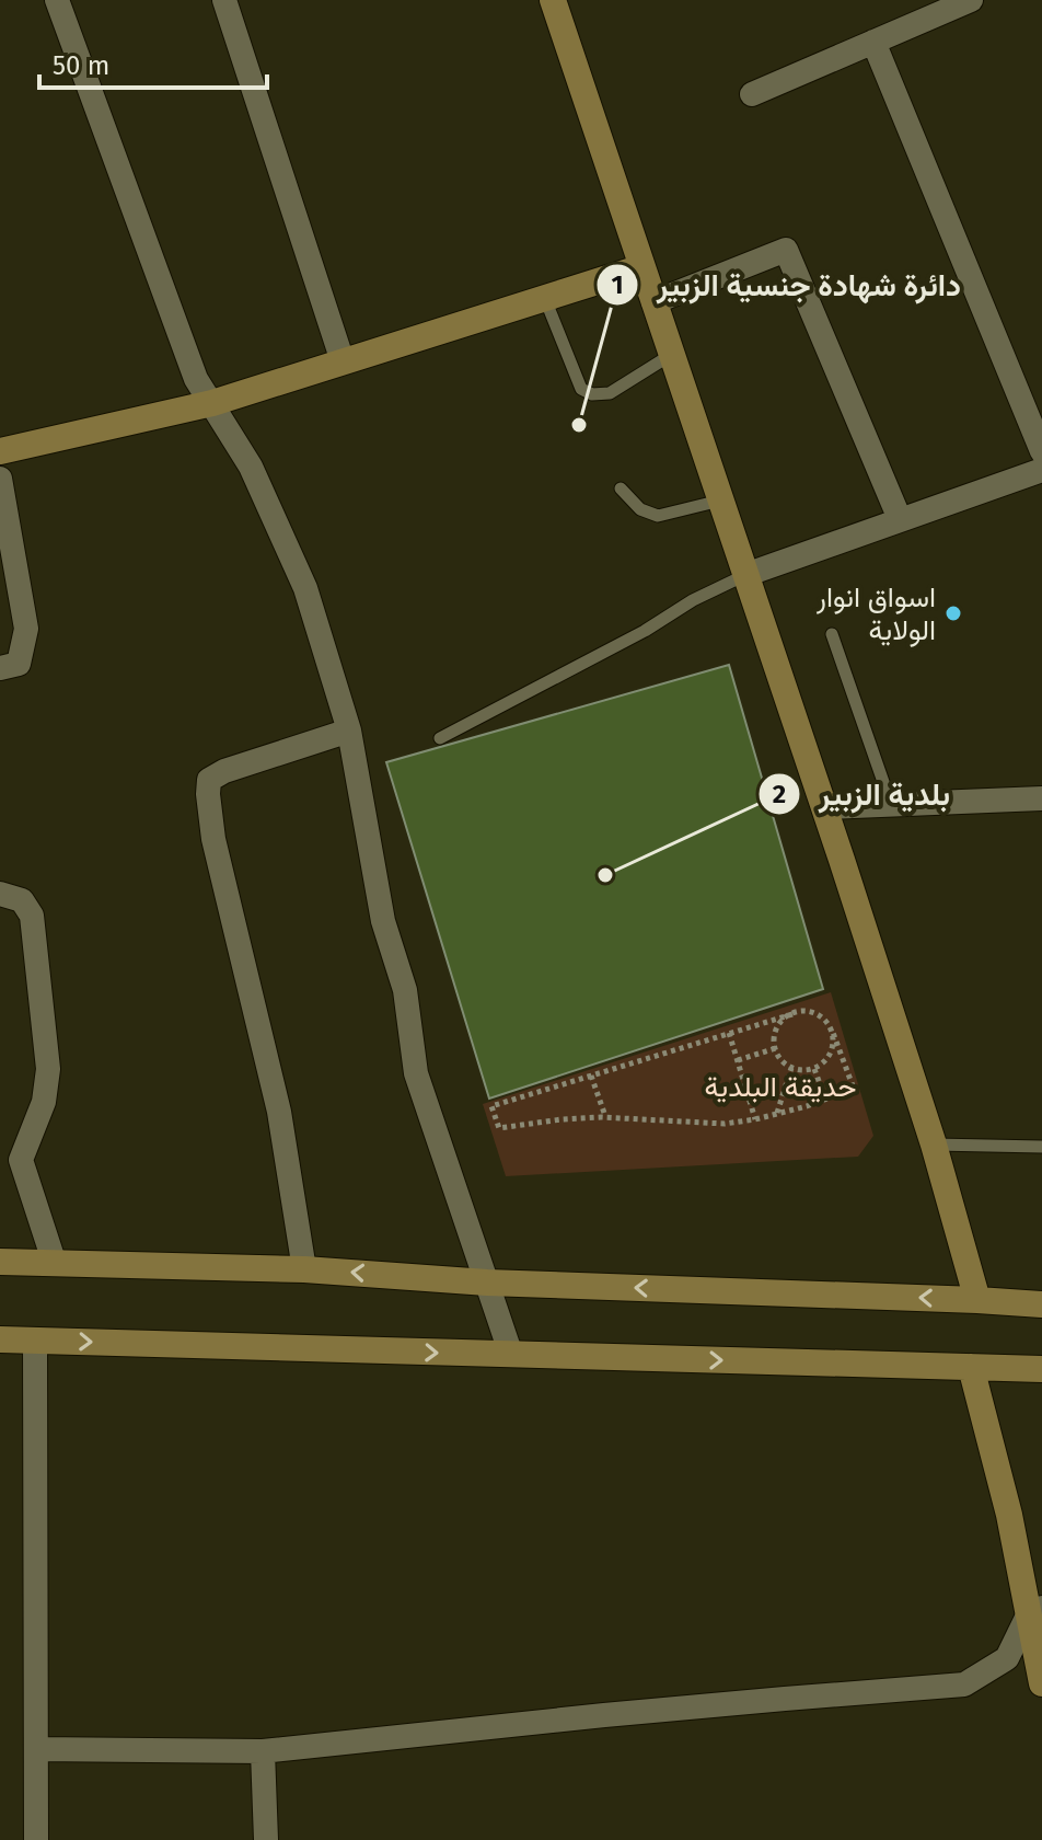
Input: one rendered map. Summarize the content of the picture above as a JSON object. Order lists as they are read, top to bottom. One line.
{"parks":["حديقة البلدية"],"places":["دائرة شهادة جنسية الزبير","اسواق انوار الولاية","بلدية الزبير"],"scale_bar":"50 m"}
